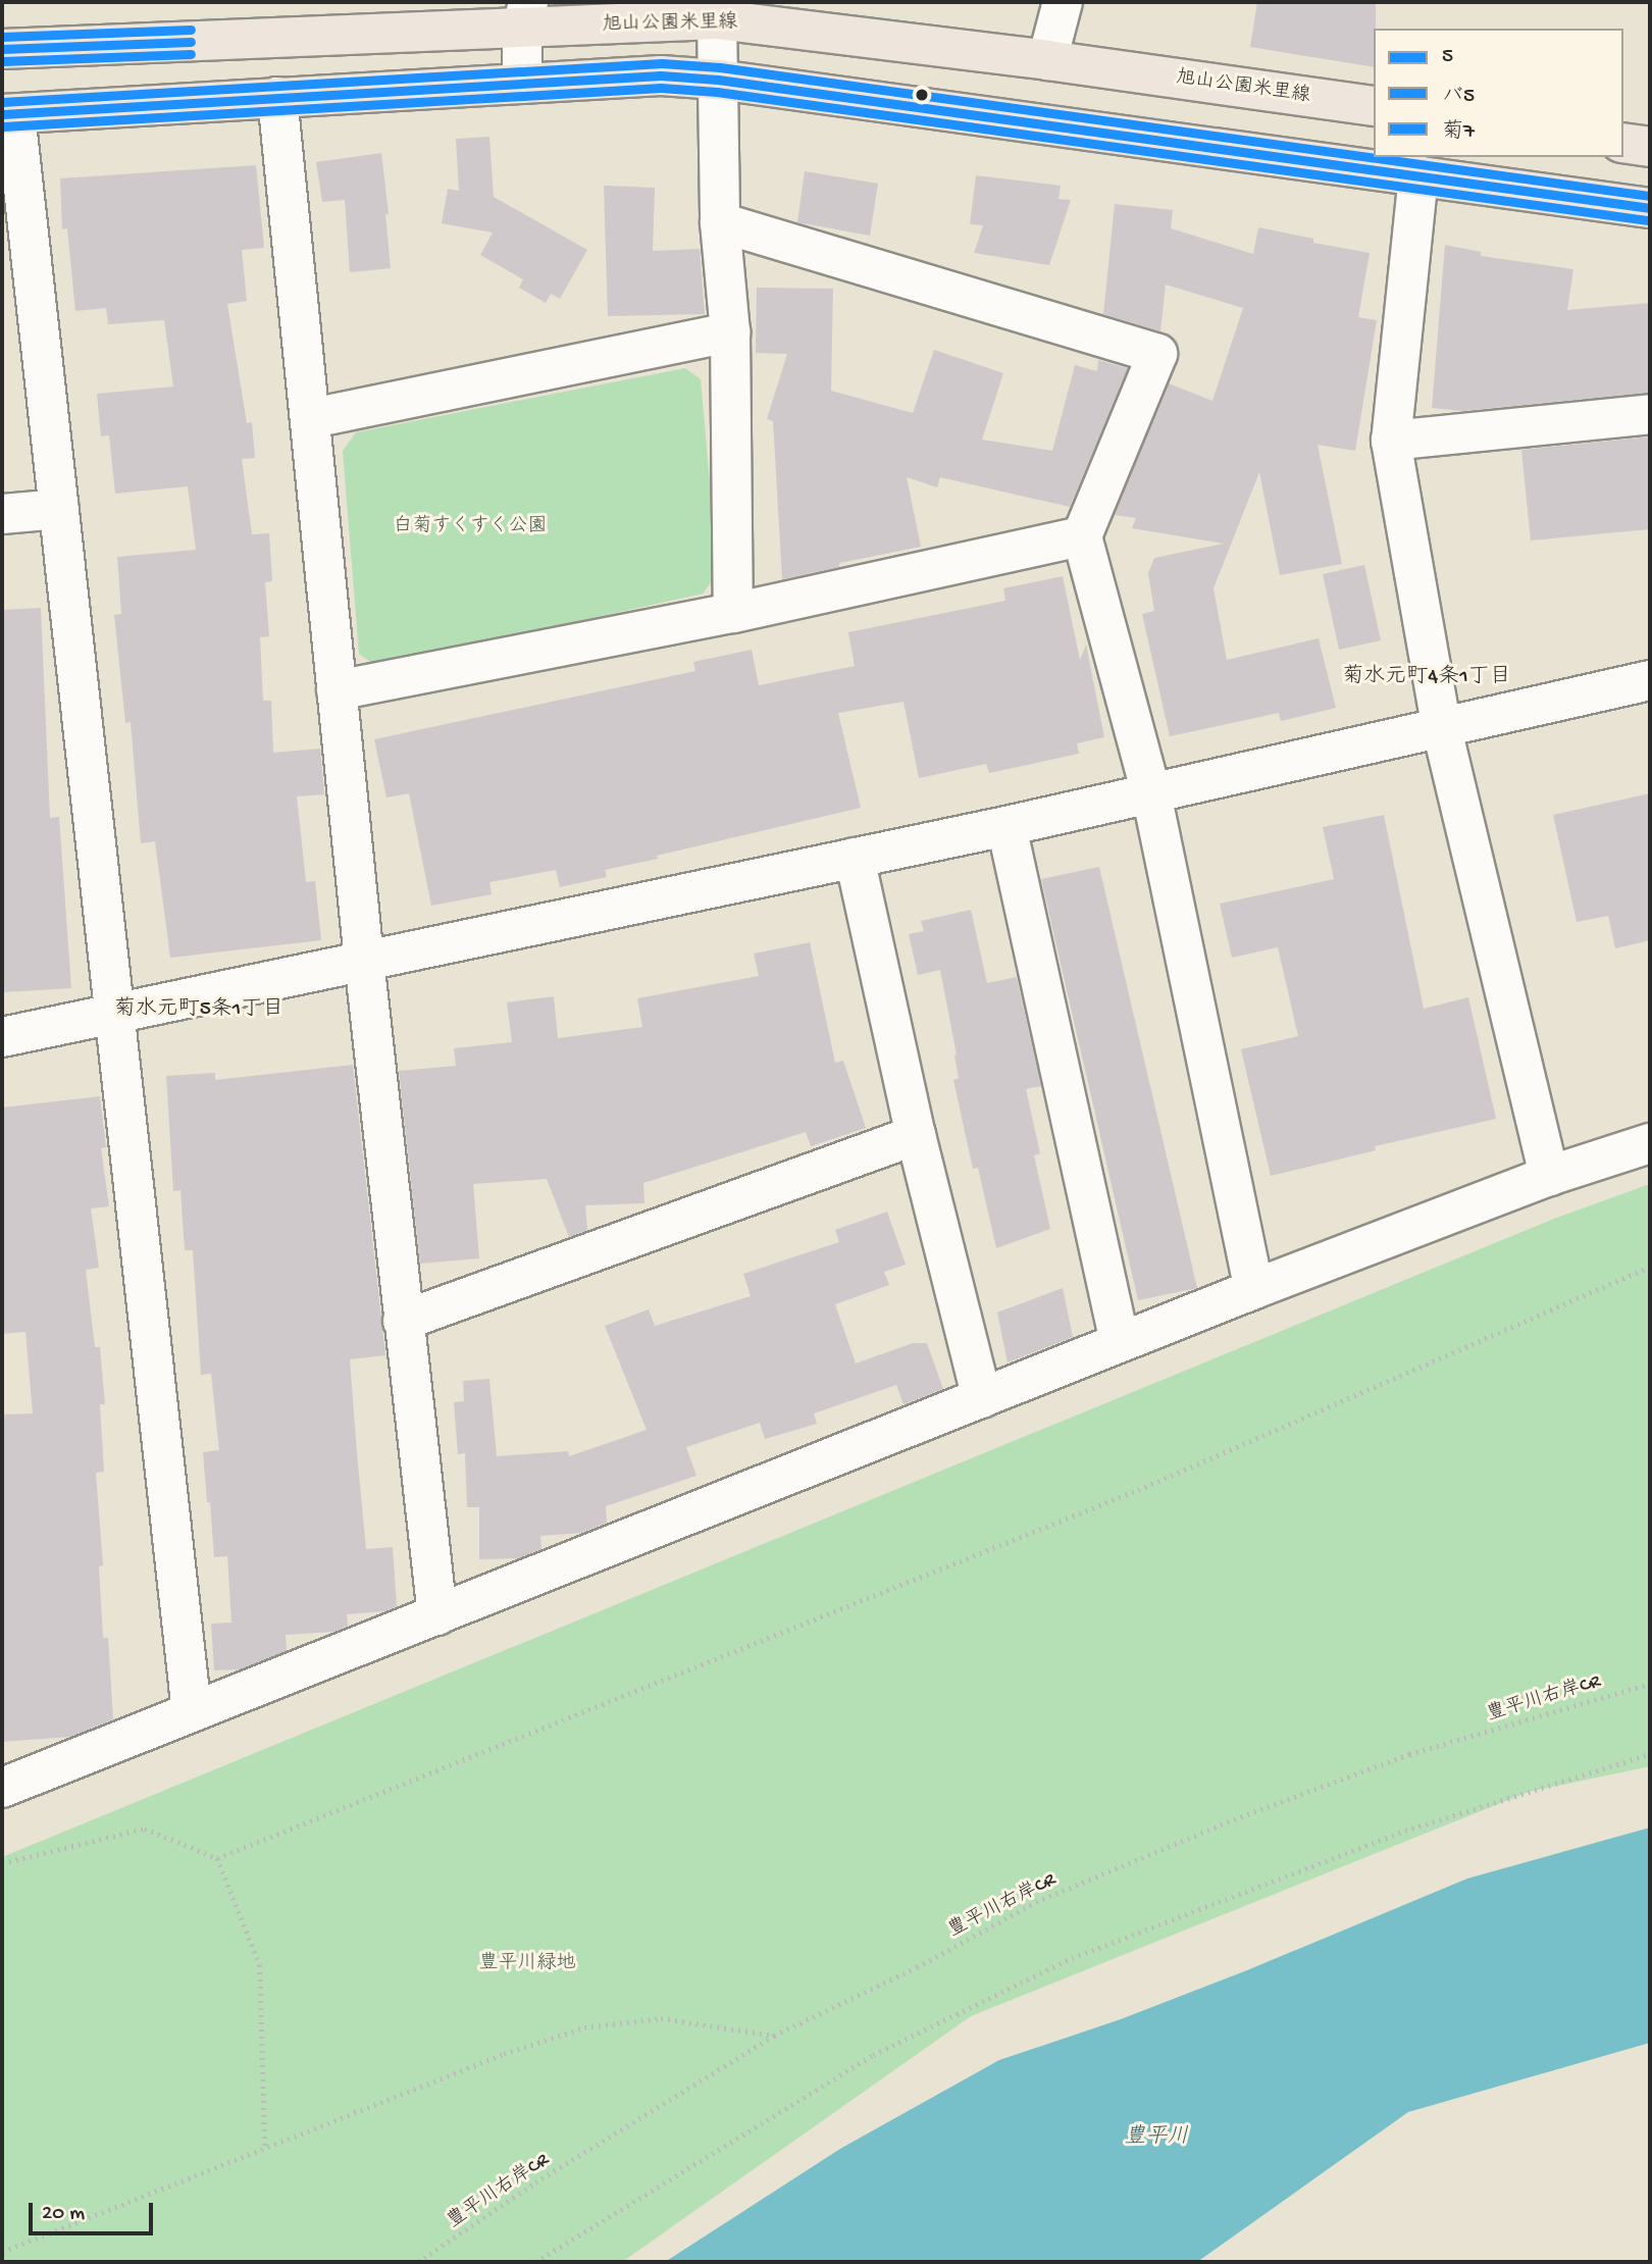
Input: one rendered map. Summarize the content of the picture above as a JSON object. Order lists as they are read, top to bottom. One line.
{"streets":{"main road":["旭山公園米里線"],"path":["豊平川右岸CR"]},"districts":["菊水元町4条1丁目","菊水元町5条1丁目"],"water":["豊平川"],"parks":["白菊すくすく公園","豊平川緑地"],"lines":["transit line 菊7","transit line 5","transit line バ5"],"legend":["5","バ5","菊7"],"scale_bar":"20 m"}
